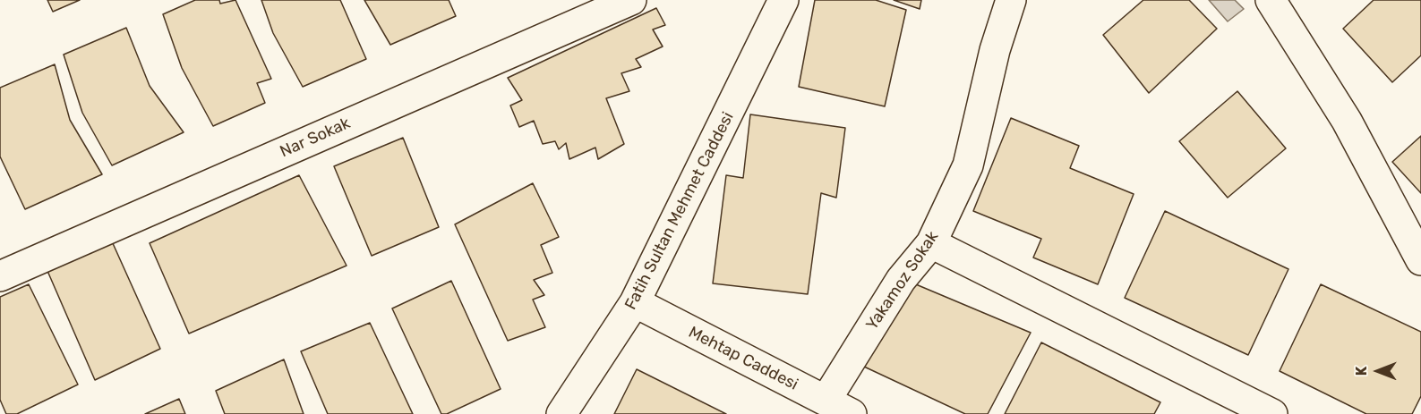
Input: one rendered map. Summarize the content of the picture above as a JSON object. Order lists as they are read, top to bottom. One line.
{"streets":{"street":["Nar Sokak","Fatih Sultan Mehmet Caddesi","Yakamoz Sokak","Mehtap Caddesi"]},"crossings":[["Fatih Sultan Mehmet Caddesi","Mehtap Caddesi"],["Yakamoz Sokak","Mehtap Caddesi"]],"north":"left"}
